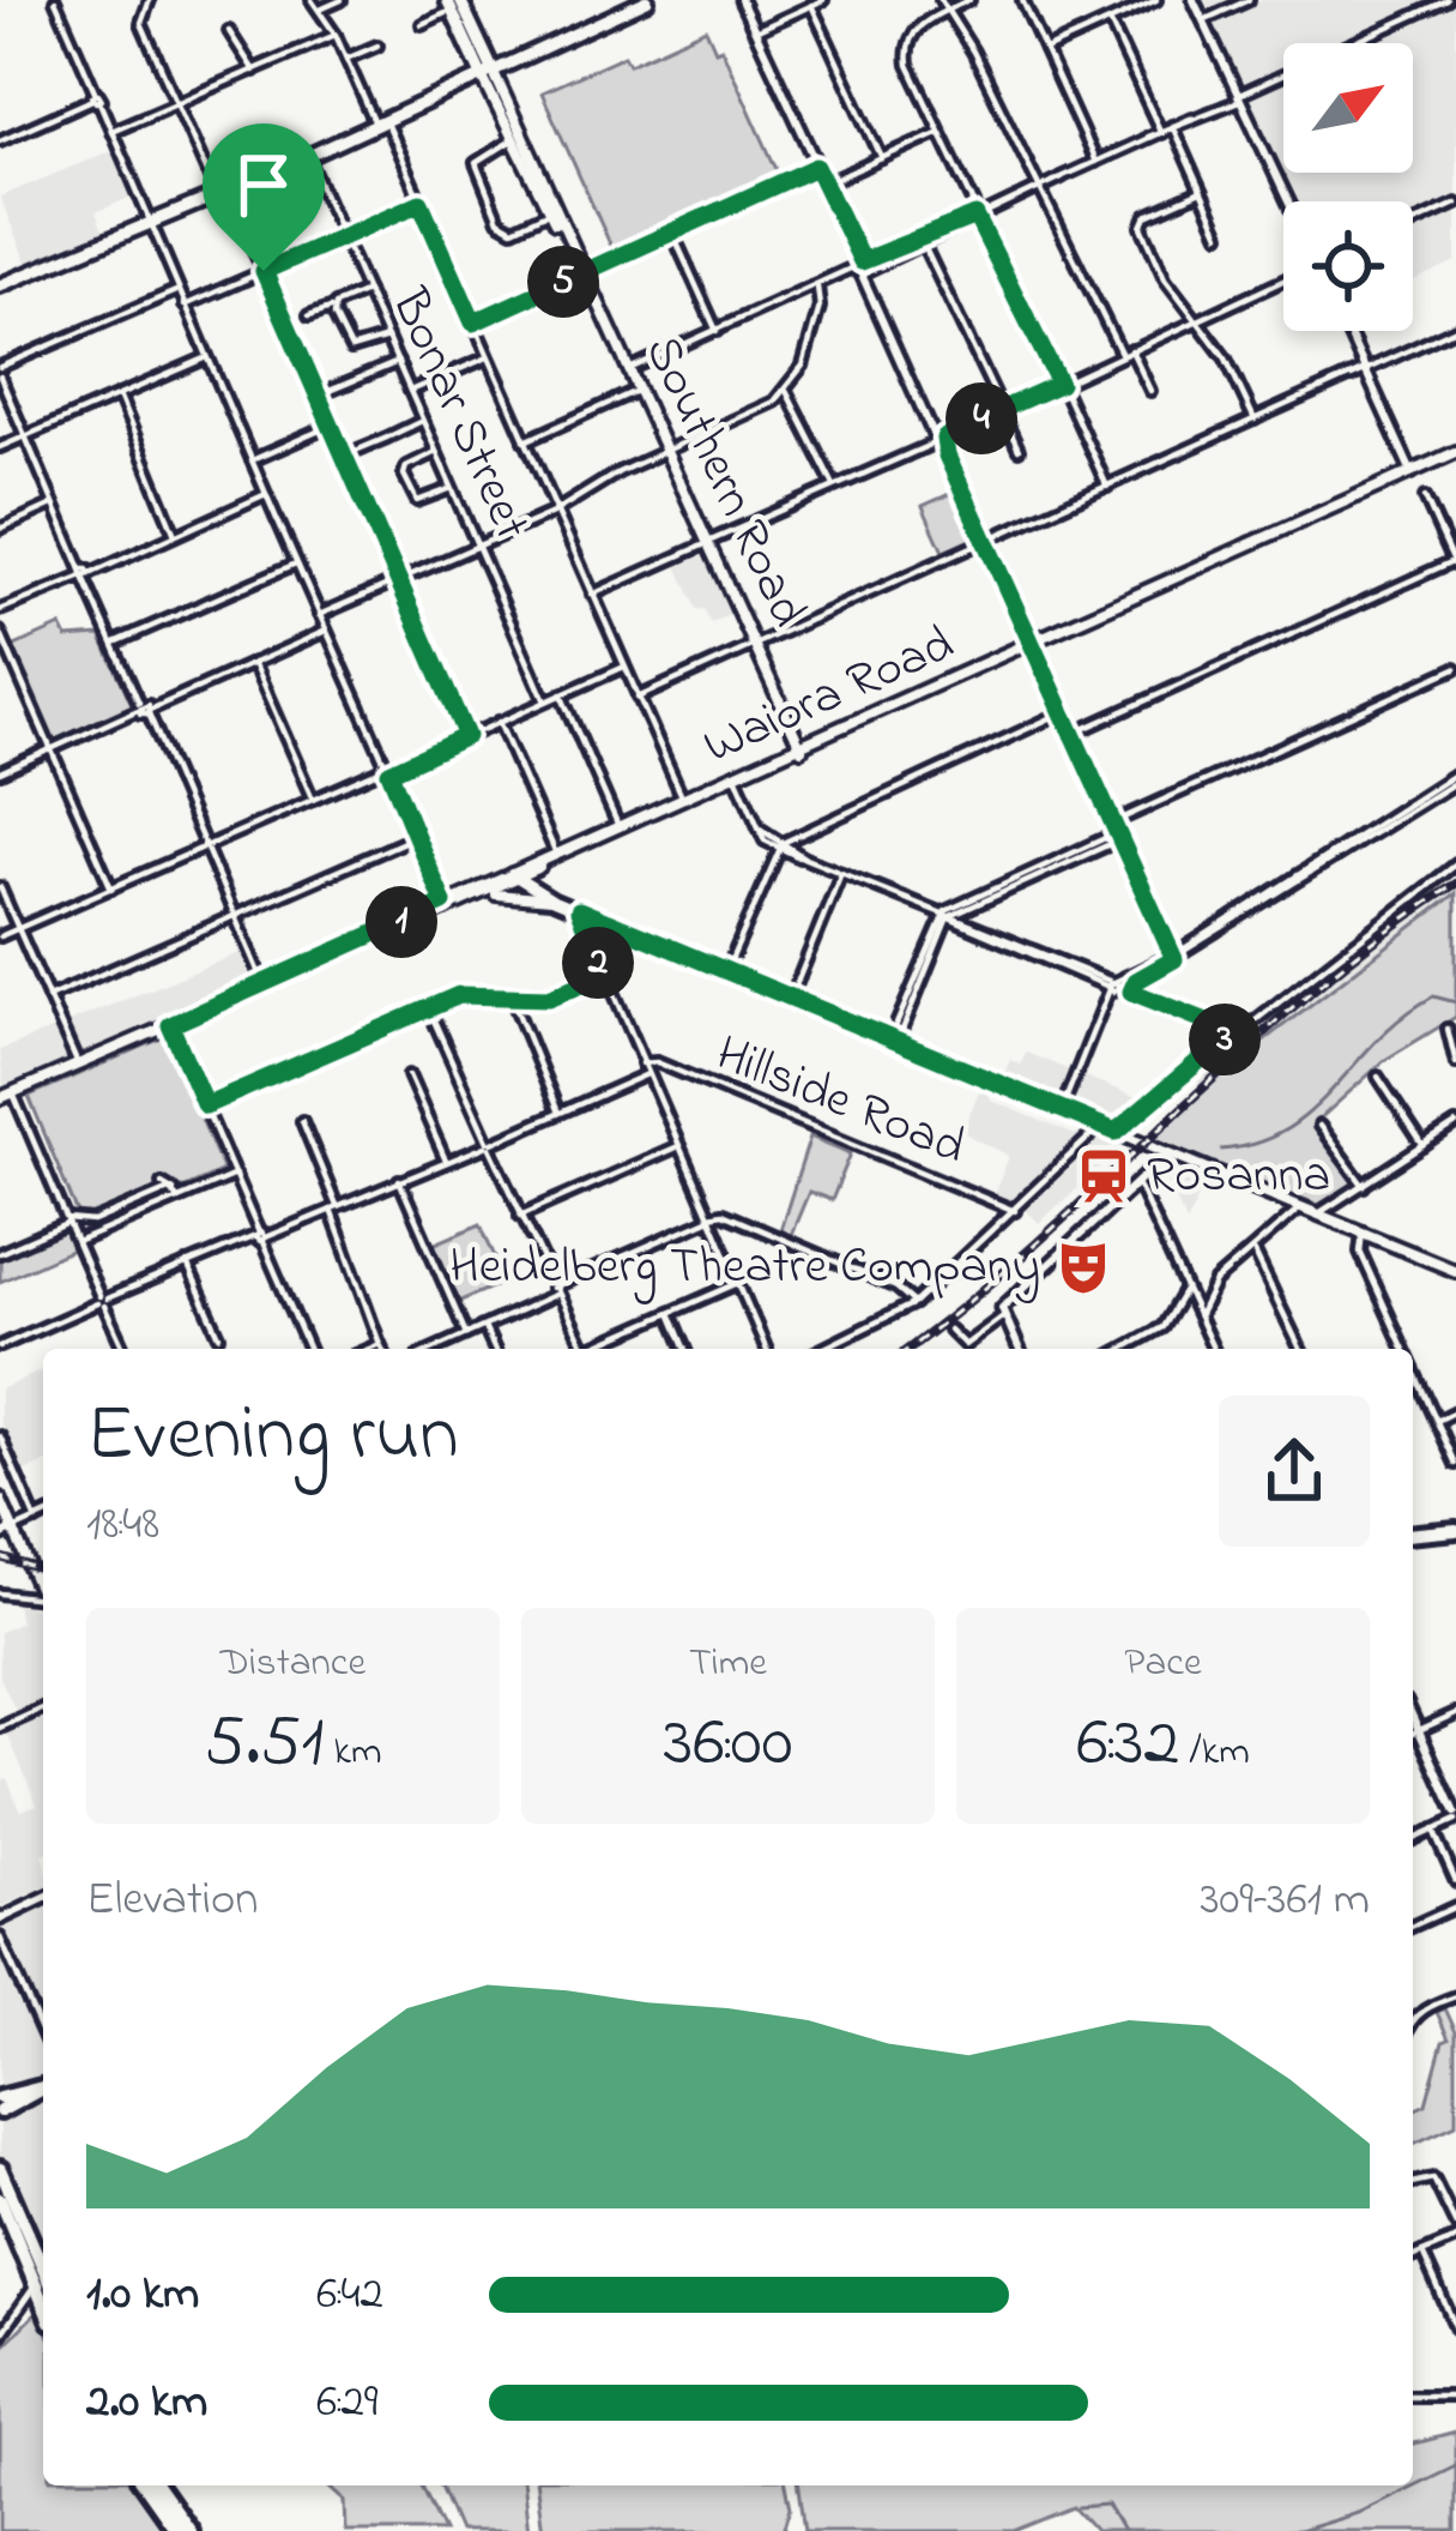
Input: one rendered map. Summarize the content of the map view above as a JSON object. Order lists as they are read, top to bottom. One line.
{"streets":{"main road":["Southern Road","Waiora Road"],"street":["Bonar Street","Hillside Road"]},"crossings":[["Southern Road","Waiora Road"]],"places":{"station":["Rosanna"],"theatre":["Heidelberg Theatre Company"]},"north":"top right","page":{"pins":["5","4","1","2","3"],"heading":["Evening run","18:48"],"stats":[["Distance","5.51 km"],["Time","36:00"],["Pace","6:32 /km"]],"chart":["Elevation","309–361 m"],"list":[{"name":"1.0 km","note":"6:42"},{"name":"2.0 km","note":"6:29"}]}}
